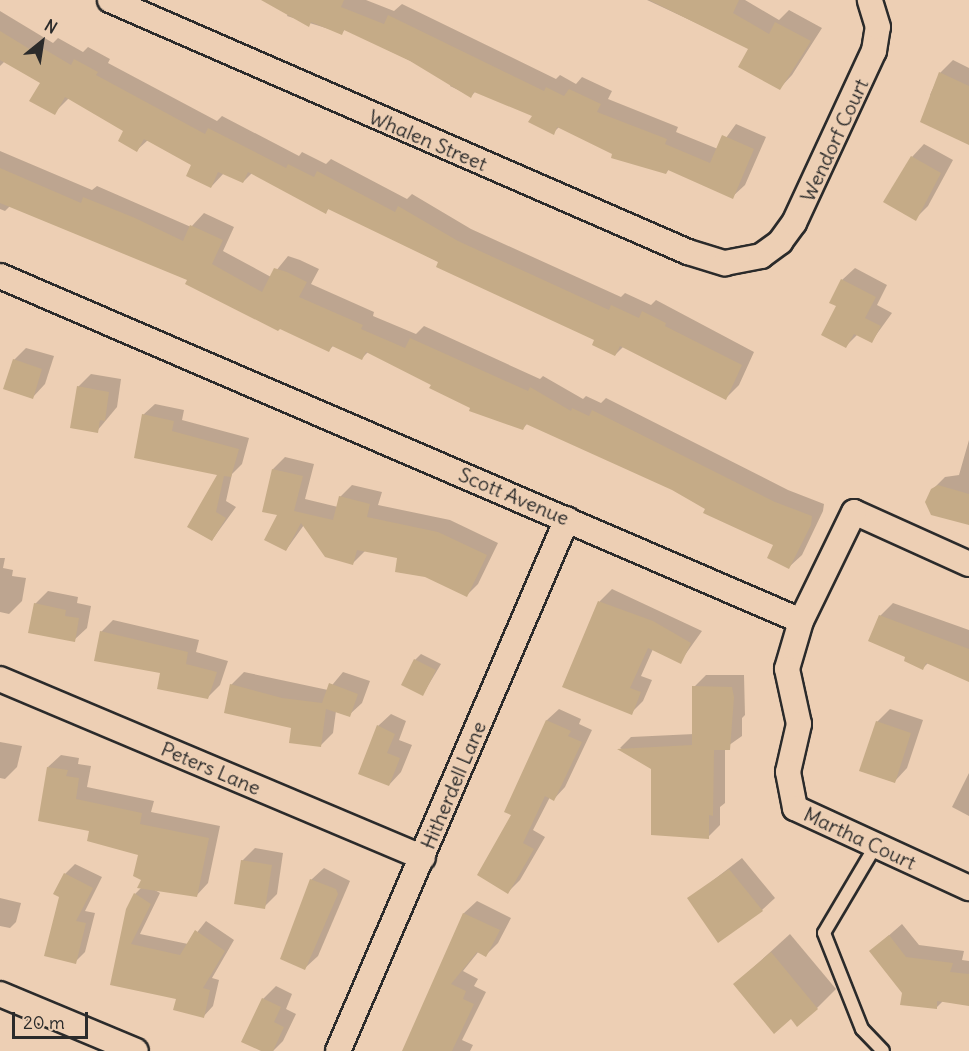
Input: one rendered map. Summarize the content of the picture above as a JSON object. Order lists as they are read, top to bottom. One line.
{"streets":{"street":["Whalen Street","Wendorf Court","Scott Avenue","Peters Lane","Hitherdell Lane","Martha Court"]},"crossings":[["Whalen Street","Wendorf Court"],["Scott Avenue","Hitherdell Lane"],["Scott Avenue","Martha Court"],["Peters Lane","Hitherdell Lane"]],"scale_bar":"20 m","north":"top right"}
